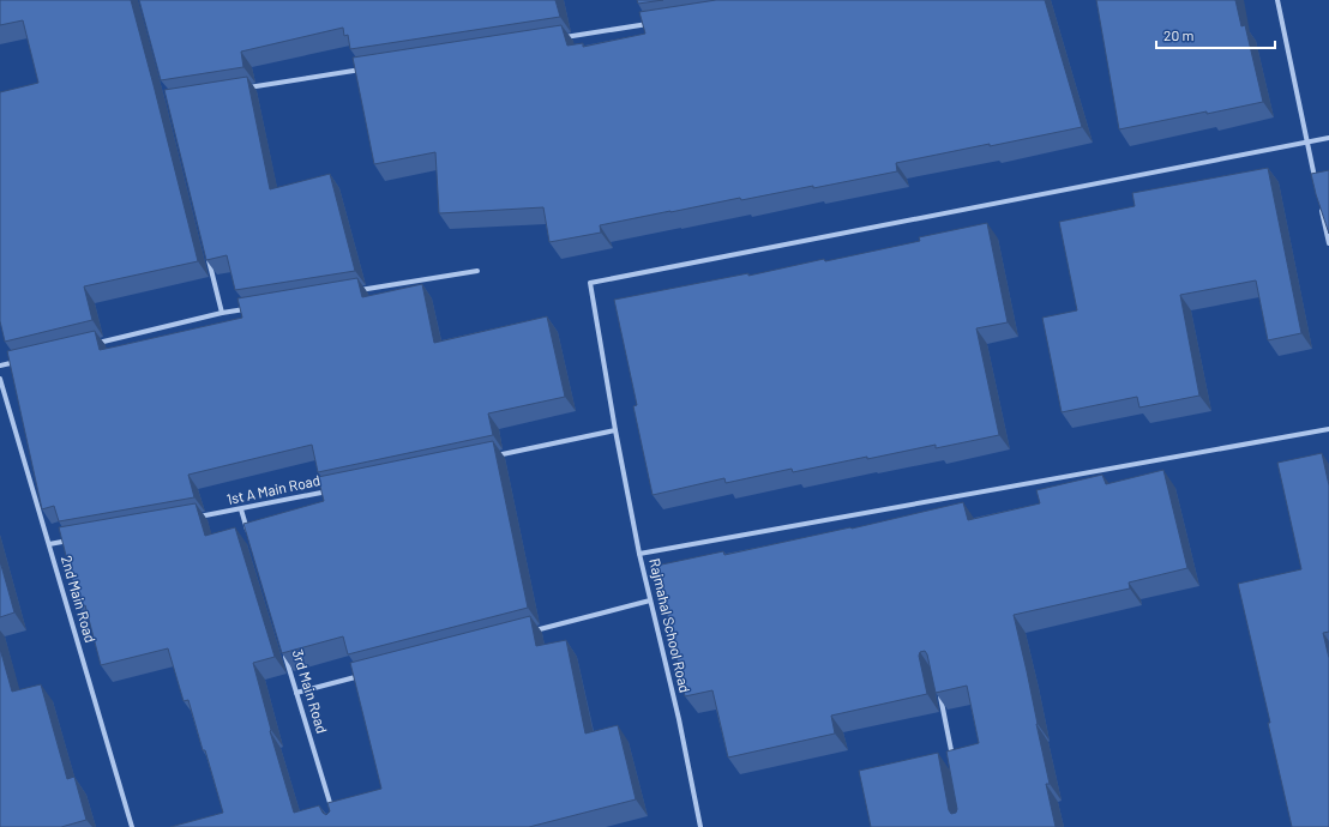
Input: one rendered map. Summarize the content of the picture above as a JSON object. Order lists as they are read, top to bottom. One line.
{"streets":{"street":["1st A Main Road","2nd Main Road","Rajmahal School Road","3rd Main Road"]},"scale_bar":"20 m"}
